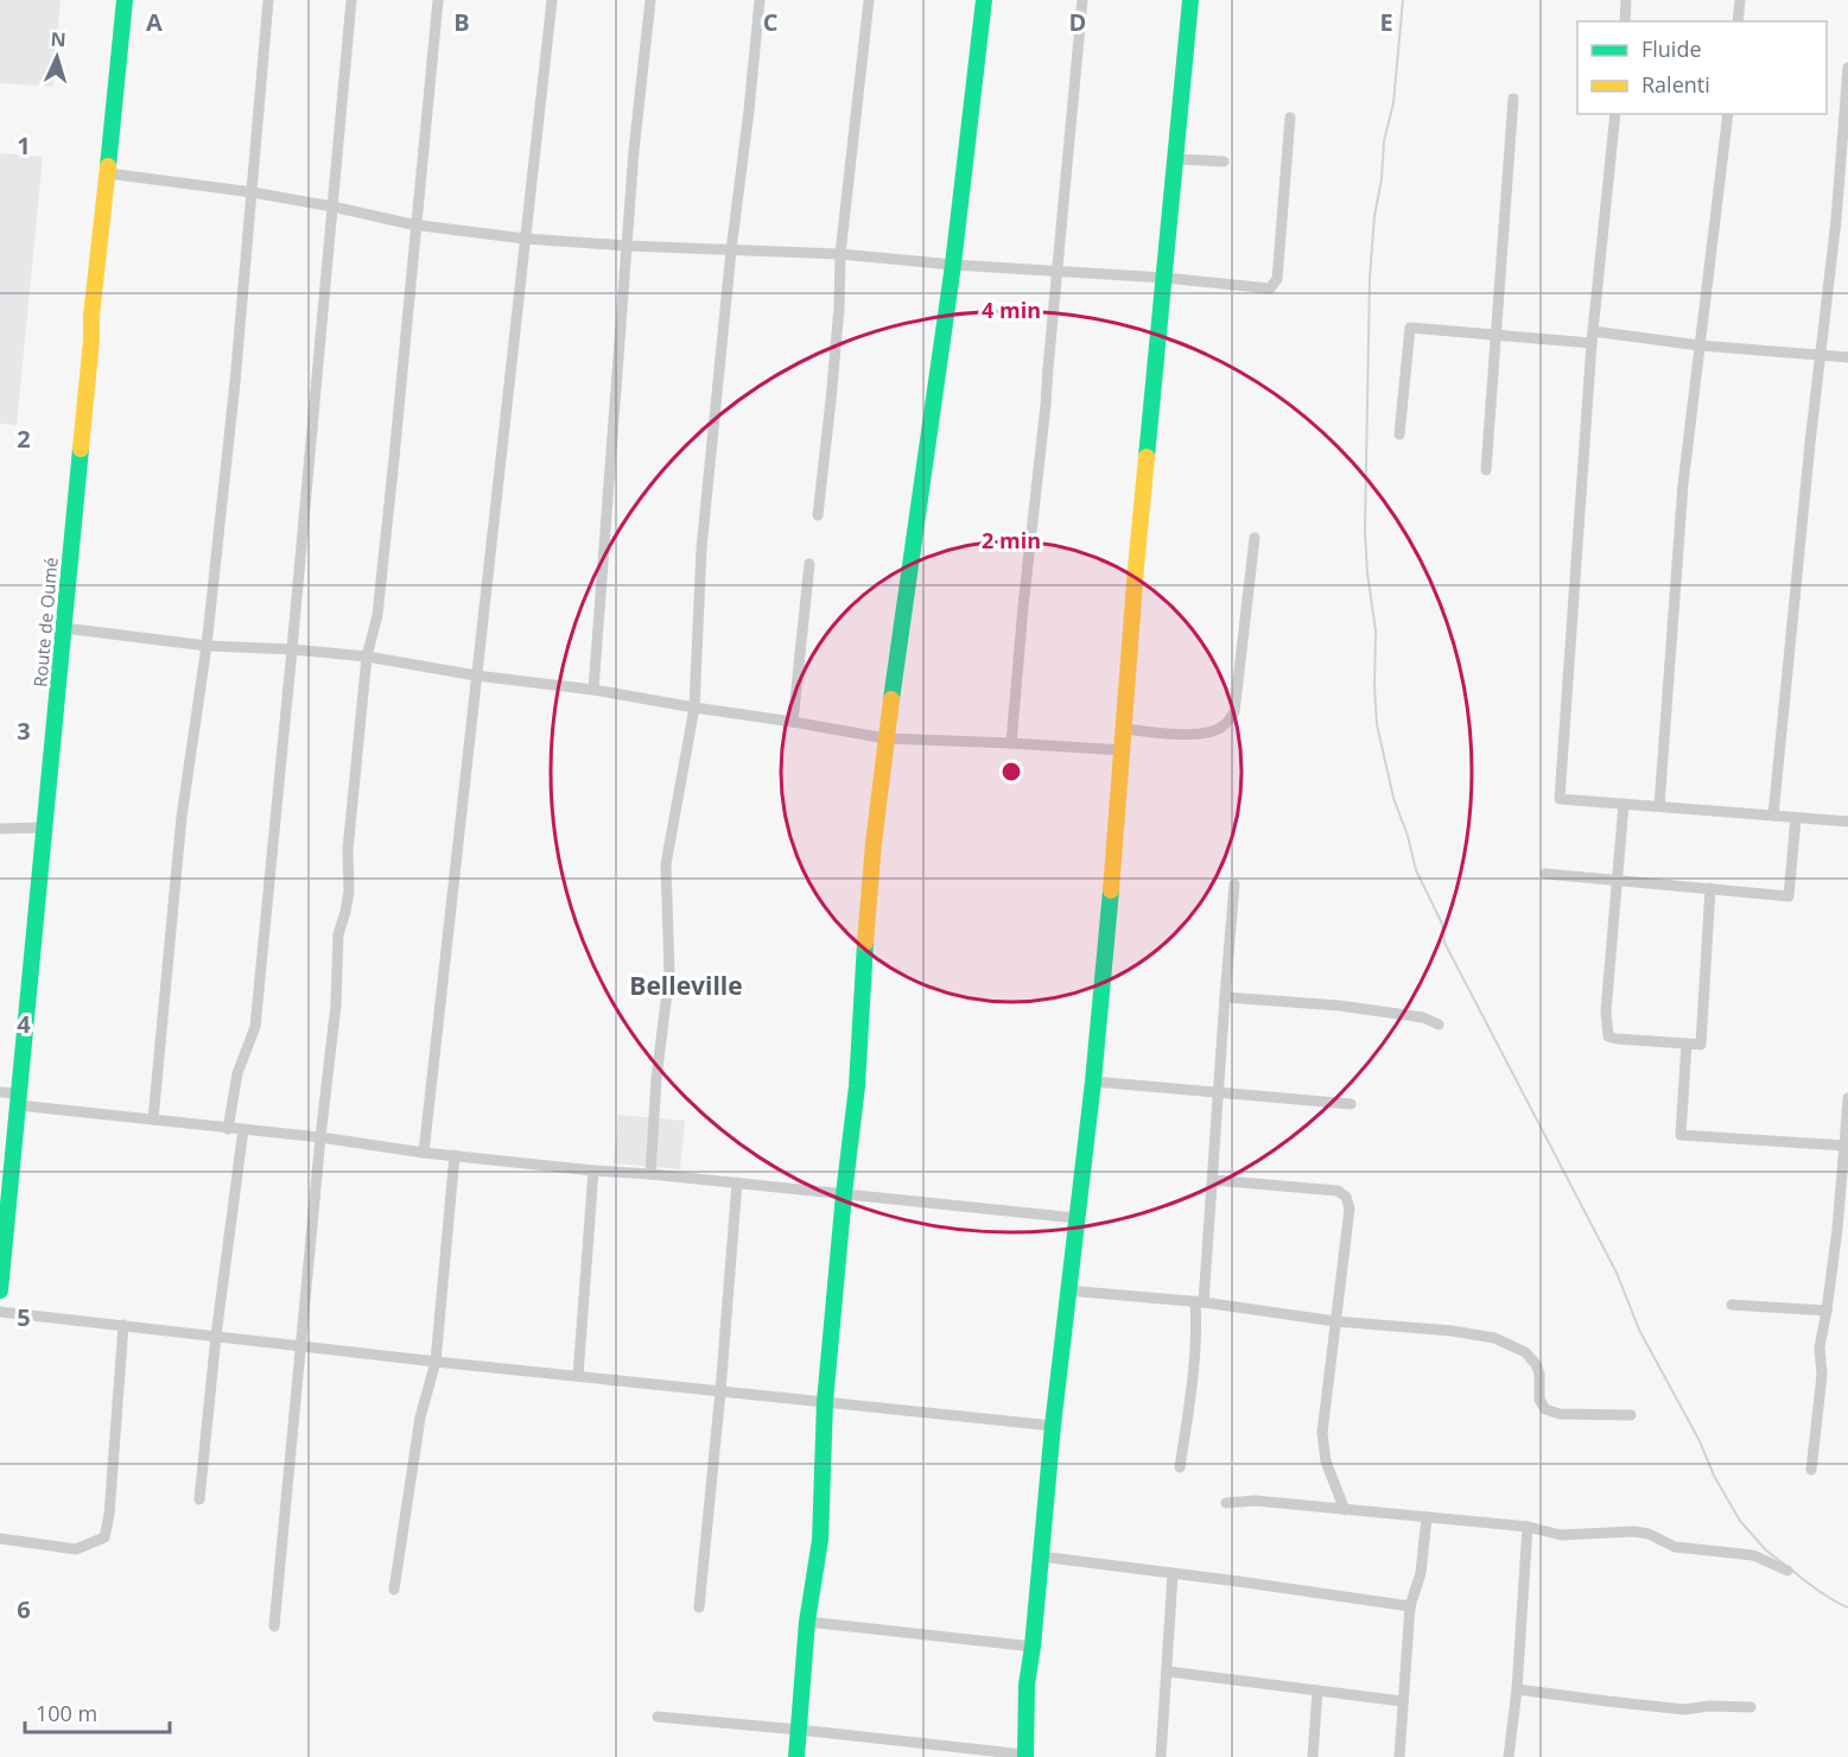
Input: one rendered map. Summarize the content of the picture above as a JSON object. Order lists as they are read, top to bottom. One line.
{"streets":{"street":["Route de Oumé"]},"districts":["Belleville"],"legend":["Fluide","Ralenti"],"scale_bar":"100 m","north":"top","grid":{"columns":["A","B","C","D","E"],"rows":["1","2","3","4","5","6"]},"rings":["4 min","2 min"]}
